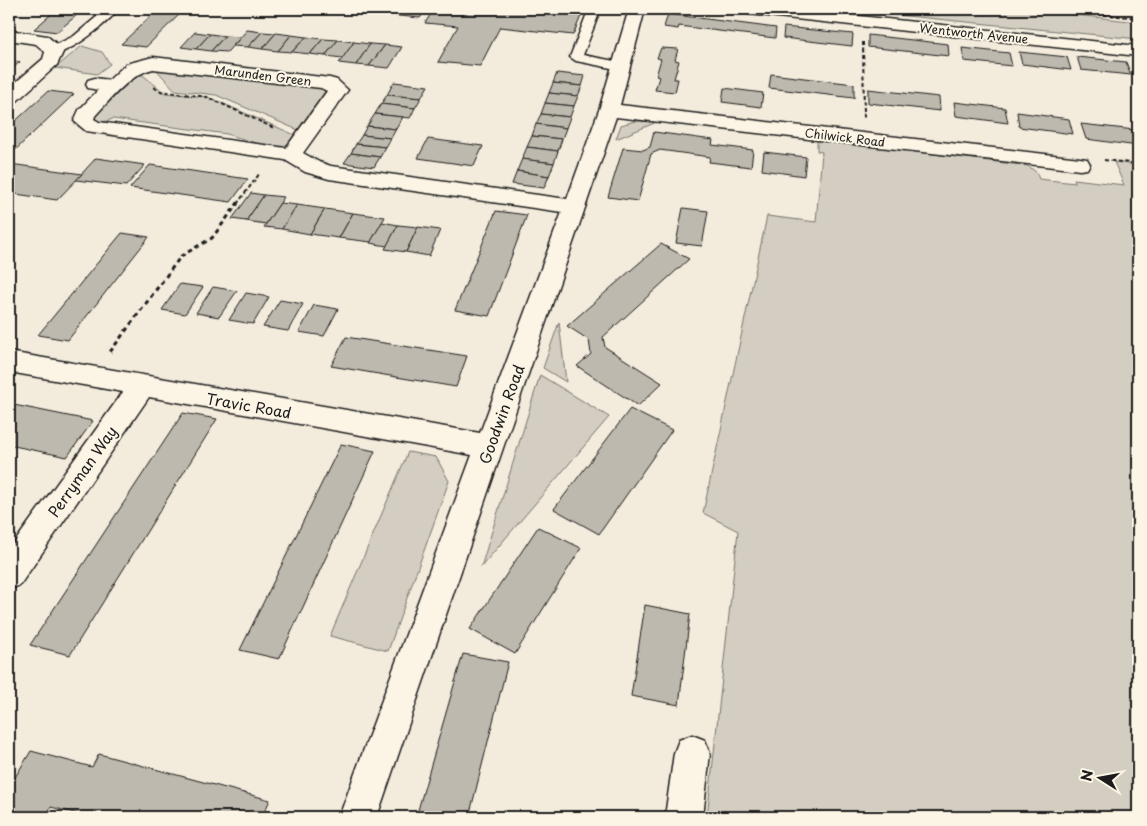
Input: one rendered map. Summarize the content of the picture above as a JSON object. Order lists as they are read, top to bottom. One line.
{"streets":{"street":["Wentworth Avenue","Marunden Green","Chilwick Road","Travic Road","Goodwin Road","Perryman Way"]},"crossings":[["Chilwick Road","Goodwin Road"],["Travic Road","Goodwin Road"],["Travic Road","Perryman Way"]],"north":"left"}
